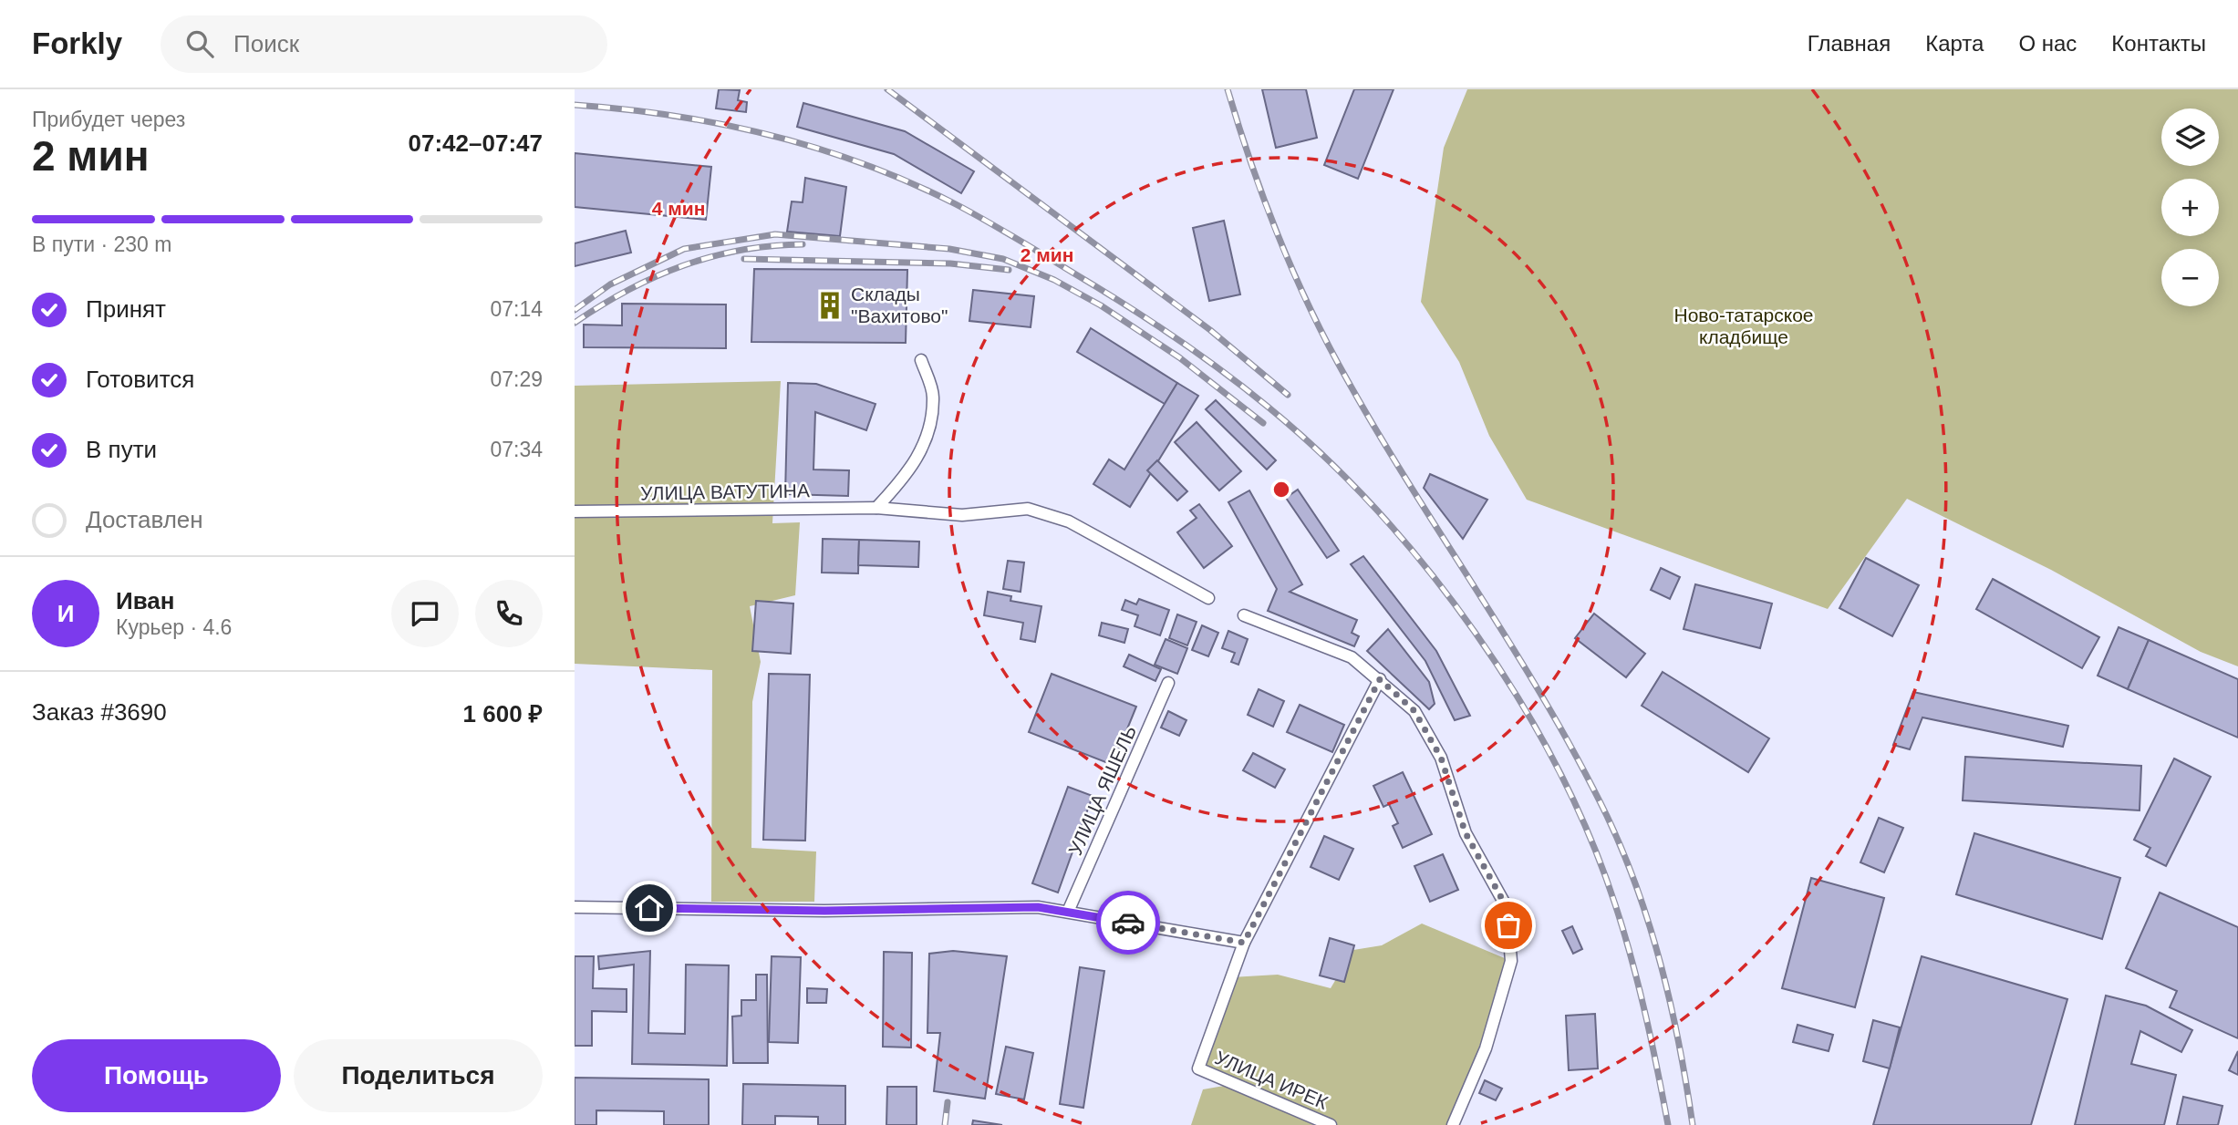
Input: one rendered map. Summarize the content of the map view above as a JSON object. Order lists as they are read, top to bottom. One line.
{"streets":{"street":["УЛИЦА ВАТУТИНА","УЛИЦА ЯШЕЛЬ","УЛИЦА ИРЕК"]},"parks":["Ново-татарское кладбище"],"places":{"building":["Склады \"Вахитово\""]},"page":{"header":"Forkly","search":"Поиск","nav":["Главная","Карта","О нас","Контакты"],"heading":["2 мин","Прибудет через","07:42–07:47"],"panel":["Иван","Курьер · 4.6","Заказ #3690","1 600 ₽"],"map_buttons":["+","−"],"bar":"В пути · 230 m","list":[["Принят","07:14"],["Готовится","07:29"],["В пути","07:34"],"Доставлен"],"round":"И","buttons":["Помощь","Поделиться"]},"rings":["4 мин","2 мин"]}
